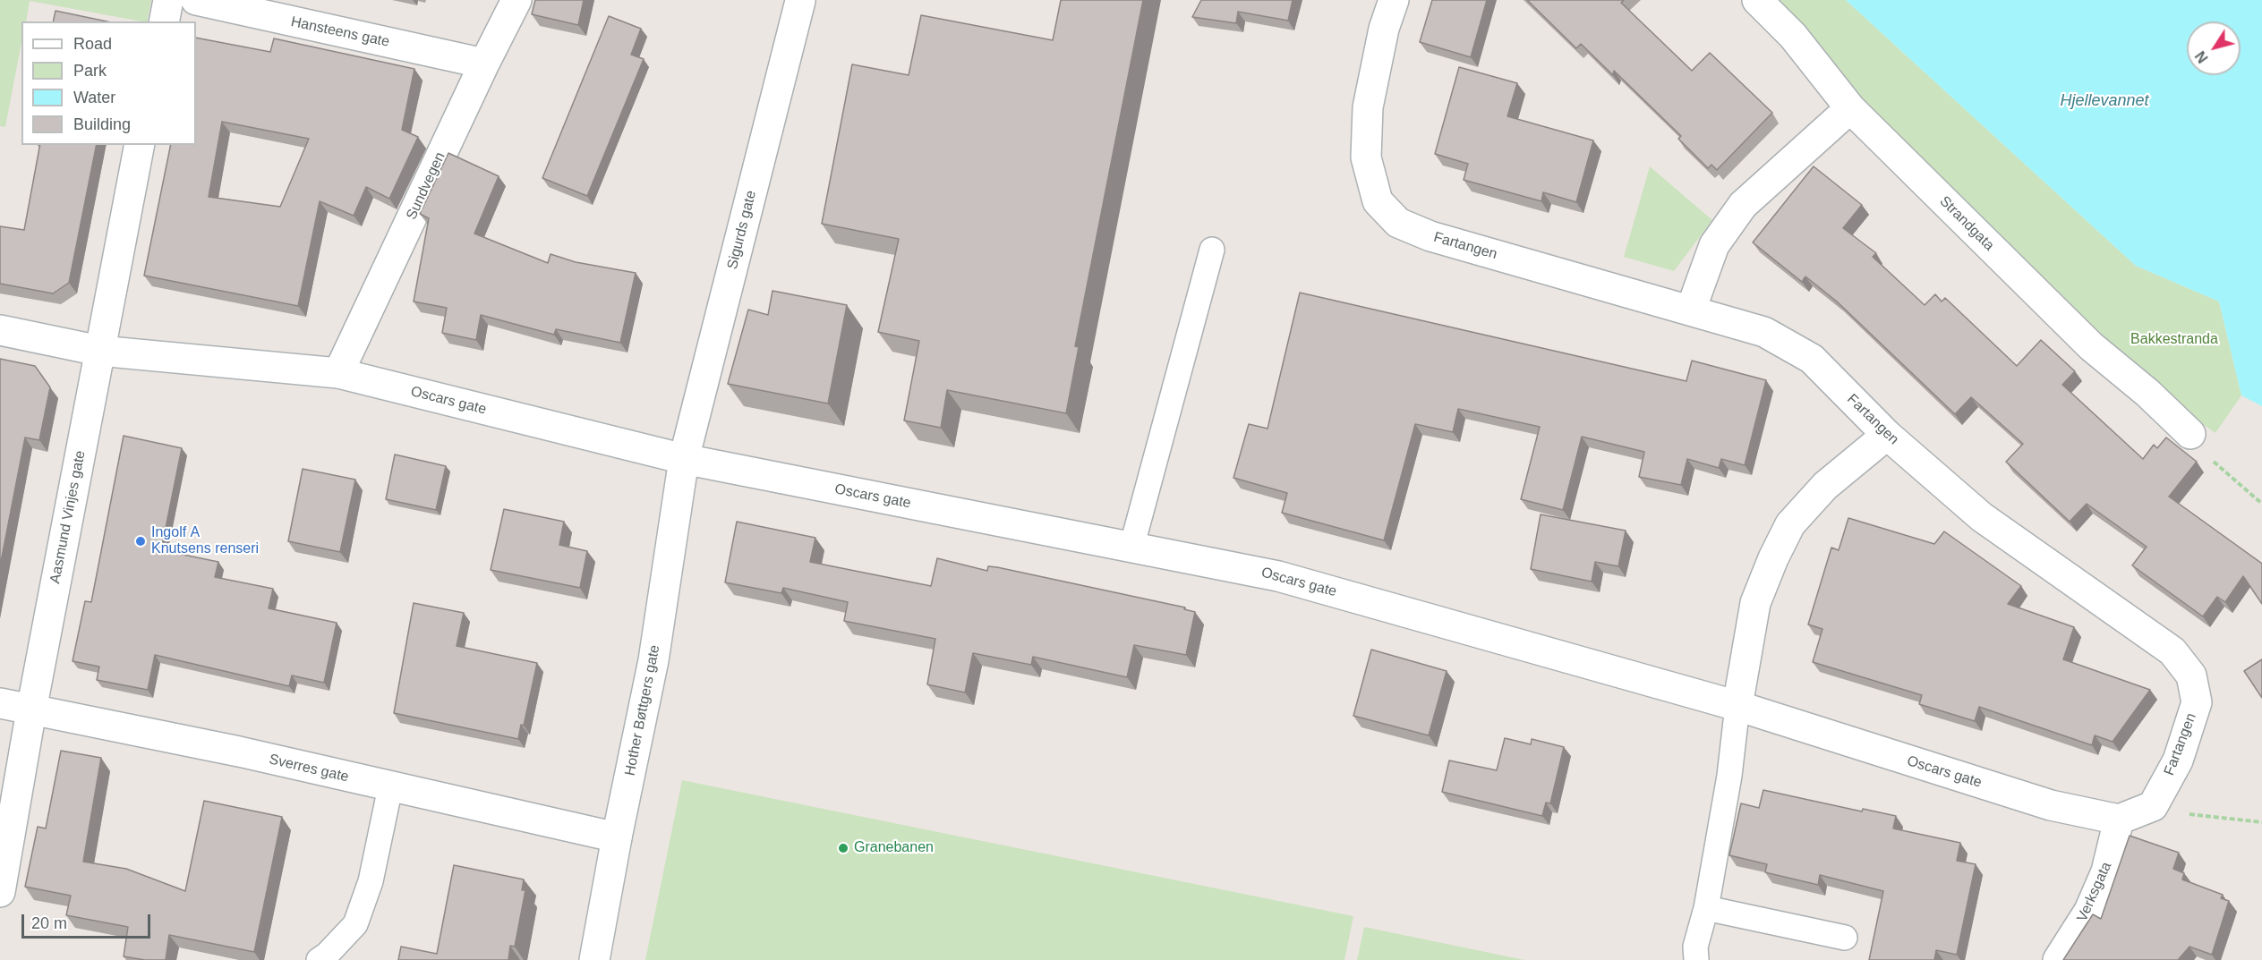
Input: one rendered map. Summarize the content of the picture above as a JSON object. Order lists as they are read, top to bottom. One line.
{"streets":{"street":["Hansteens gate","Sundvegen","Strandgata","Sigurds gate","Fartangen","Oscars gate","Aasmund Vinjes gate","Hother Bøttgers gate","Sverres gate","Verksgata"]},"crossings":[["Hansteens gate","Sundvegen"],["Sundvegen","Oscars gate"],["Sigurds gate","Oscars gate"],["Sigurds gate","Hother Bøttgers gate"],["Oscars gate","Aasmund Vinjes gate"],["Oscars gate","Hother Bøttgers gate"],["Oscars gate","Verksgata"],["Aasmund Vinjes gate","Sverres gate"],["Hother Bøttgers gate","Sverres gate"]],"water":["Hjellevannet"],"parks":["Bakkestranda"],"places":["Ingolf A Knutsens renseri","Granebanen"],"legend":["Road","Park","Water","Building"],"scale_bar":"20 m","north":"bottom left"}
